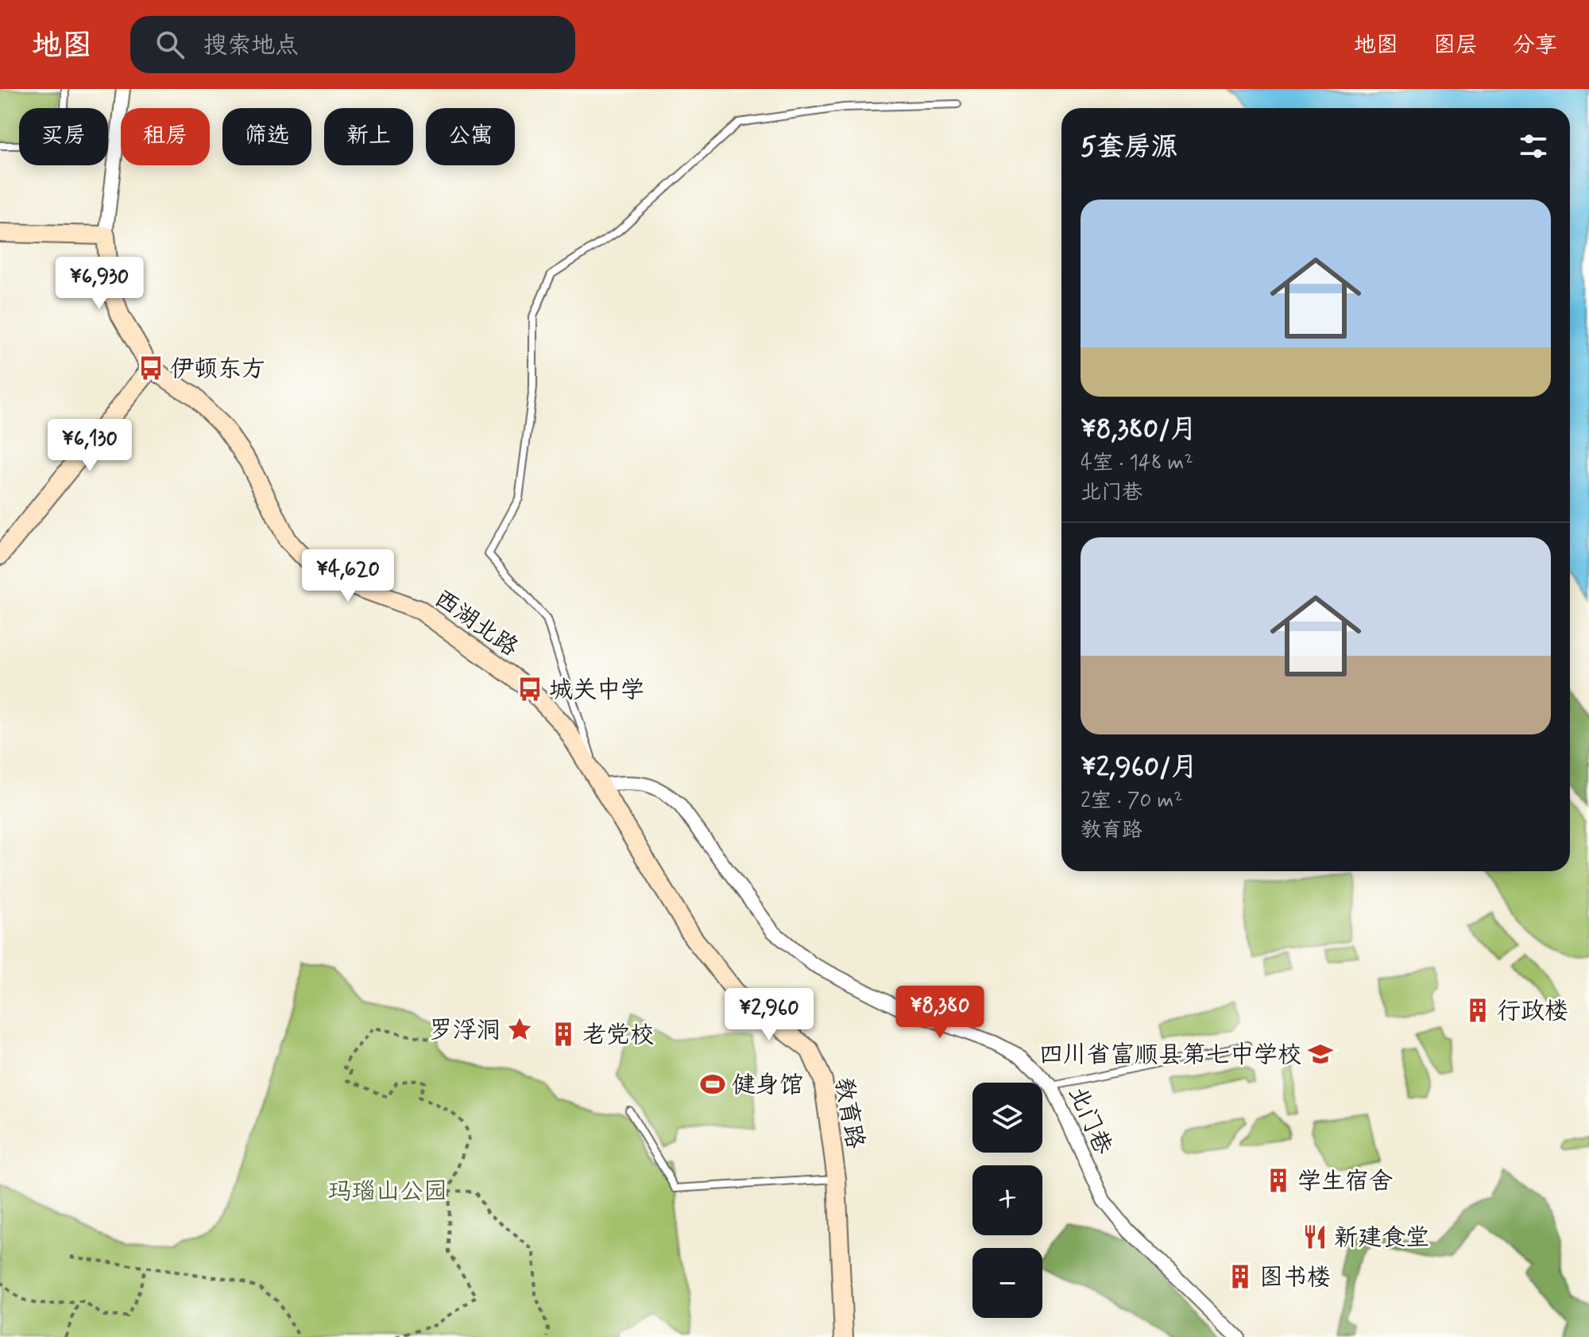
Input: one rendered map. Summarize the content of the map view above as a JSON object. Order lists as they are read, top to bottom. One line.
{"streets":{"street":["西湖北路","教育路","北门巷"]},"crossings":[["西湖北路","教育路"],["西湖北路","北门巷"],["教育路","北门巷"]],"parks":["玛瑙山公园"],"places":{"bus stop":["伊顿东方","城关中学"],"building":["行政楼","老党校","学生宿舍","图书楼"],"place":["罗浮洞"],"school or university":["四川省富顺县第七中学校"],"sports":["健身馆"],"restaurant":["新建食堂"]},"page":{"header":"地图","search":"搜索地点","nav":["地图","图层","分享"],"chip":["买房","租房","筛选","新上","公寓"],"heading":"5套房源","list":[{"name":"¥8,380/月","note":"4室 · 148 m² · 北门巷"},{"name":"¥2,960/月","note":"2室 · 70 m² · 教育路"}],"price":["¥6,930","¥6,130","¥4,620","¥8,380","¥2,960"],"map_buttons":["+","−"]}}
